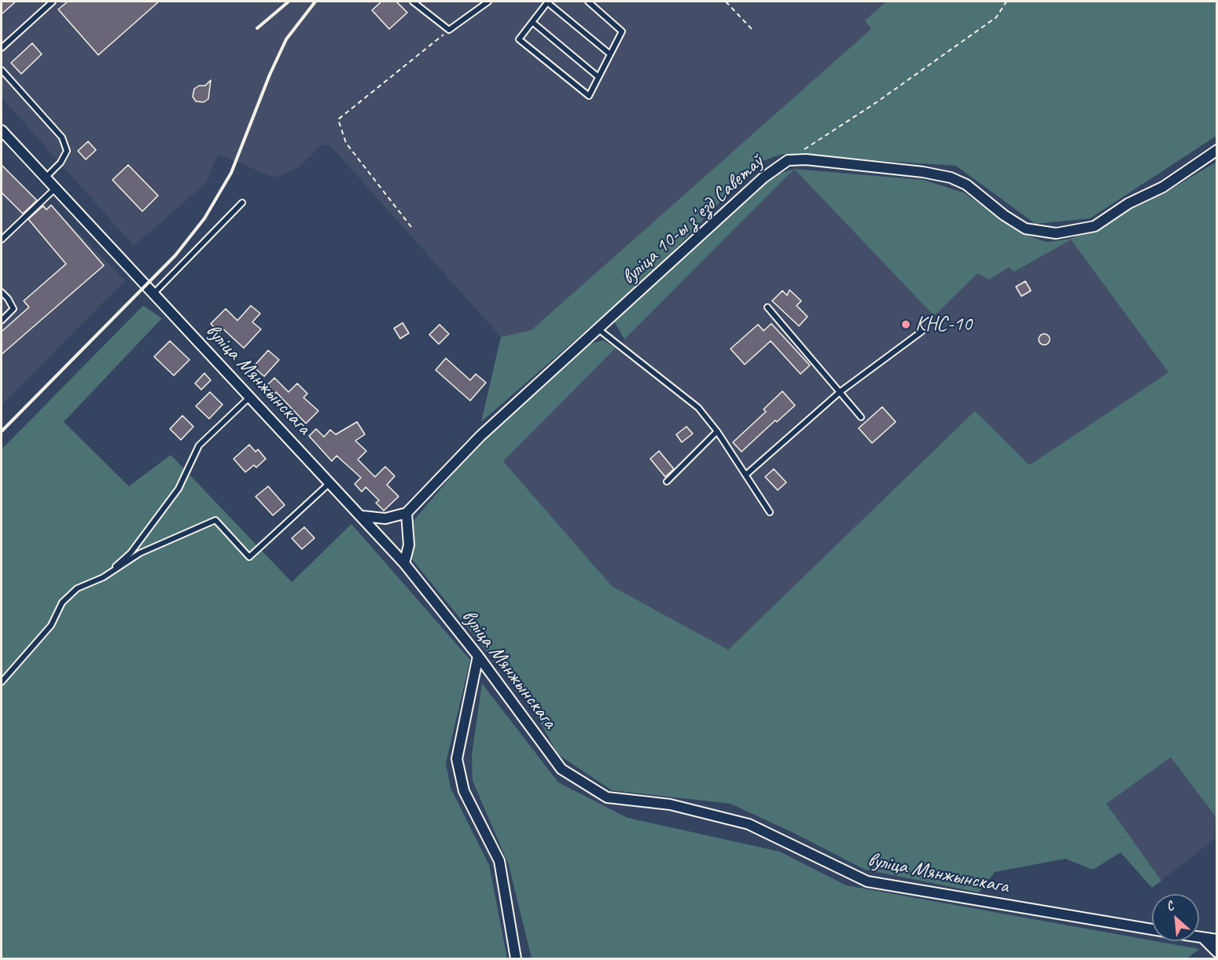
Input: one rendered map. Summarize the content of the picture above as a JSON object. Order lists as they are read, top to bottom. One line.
{"streets":{"street":["вуліца 10-ы зʼезд Саветаў","вуліца Мянжынскага"]},"places":["КНС-10"],"north":"top left"}
